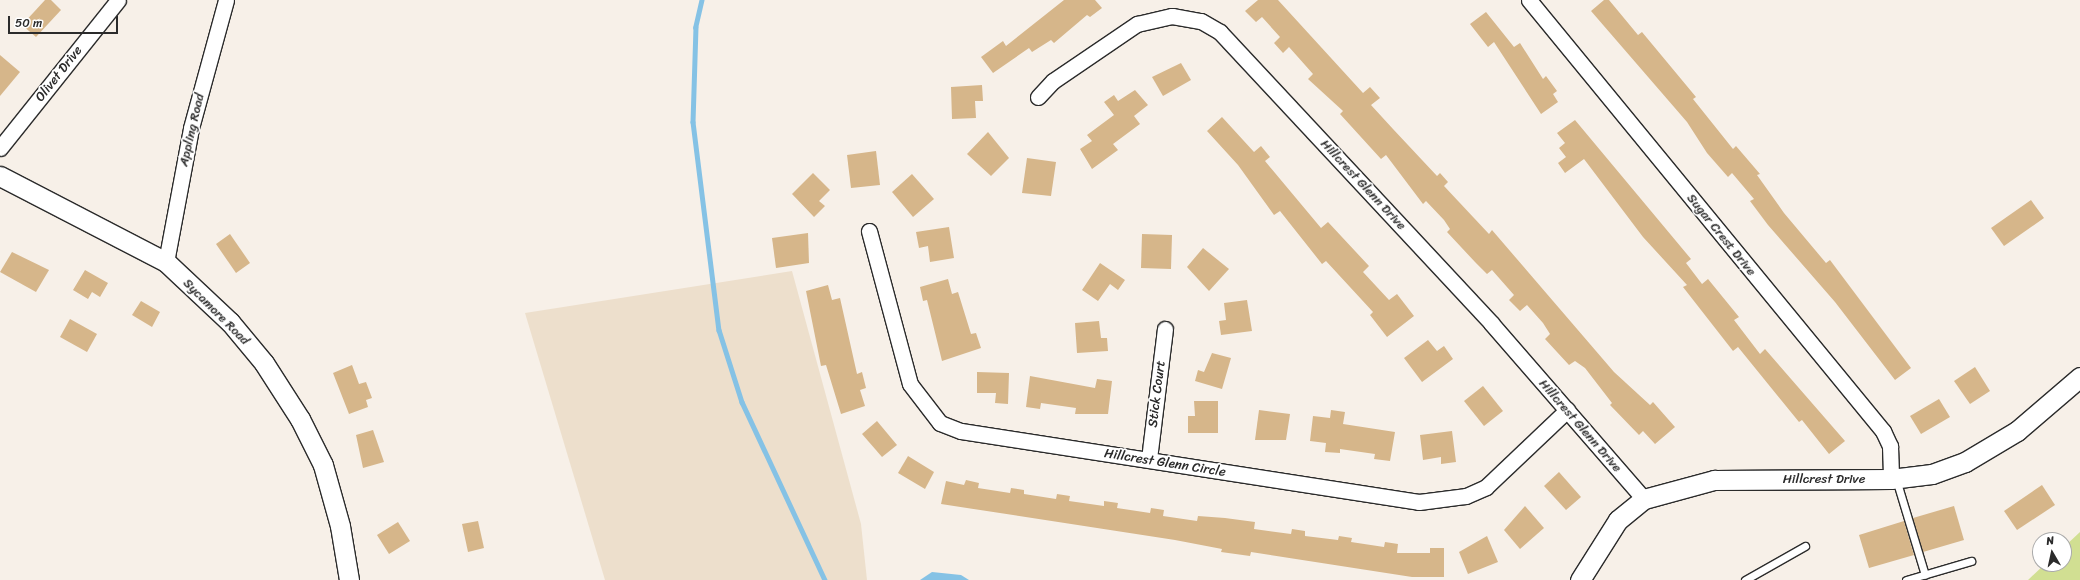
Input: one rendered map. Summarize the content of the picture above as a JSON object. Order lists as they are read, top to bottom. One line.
{"streets":{"street":["Olivet Drive","Appling Road","Hillcrest Glenn Drive","Sugar Crest Drive","Sycamore Road","Stick Court","Hillcrest Glenn Circle","Hillcrest Drive"]},"crossings":[["Appling Road","Sycamore Road"],["Hillcrest Glenn Drive","Hillcrest Glenn Circle"],["Hillcrest Glenn Drive","Hillcrest Drive"],["Sugar Crest Drive","Hillcrest Drive"],["Stick Court","Hillcrest Glenn Circle"]],"scale_bar":"50 m","north":"top"}
